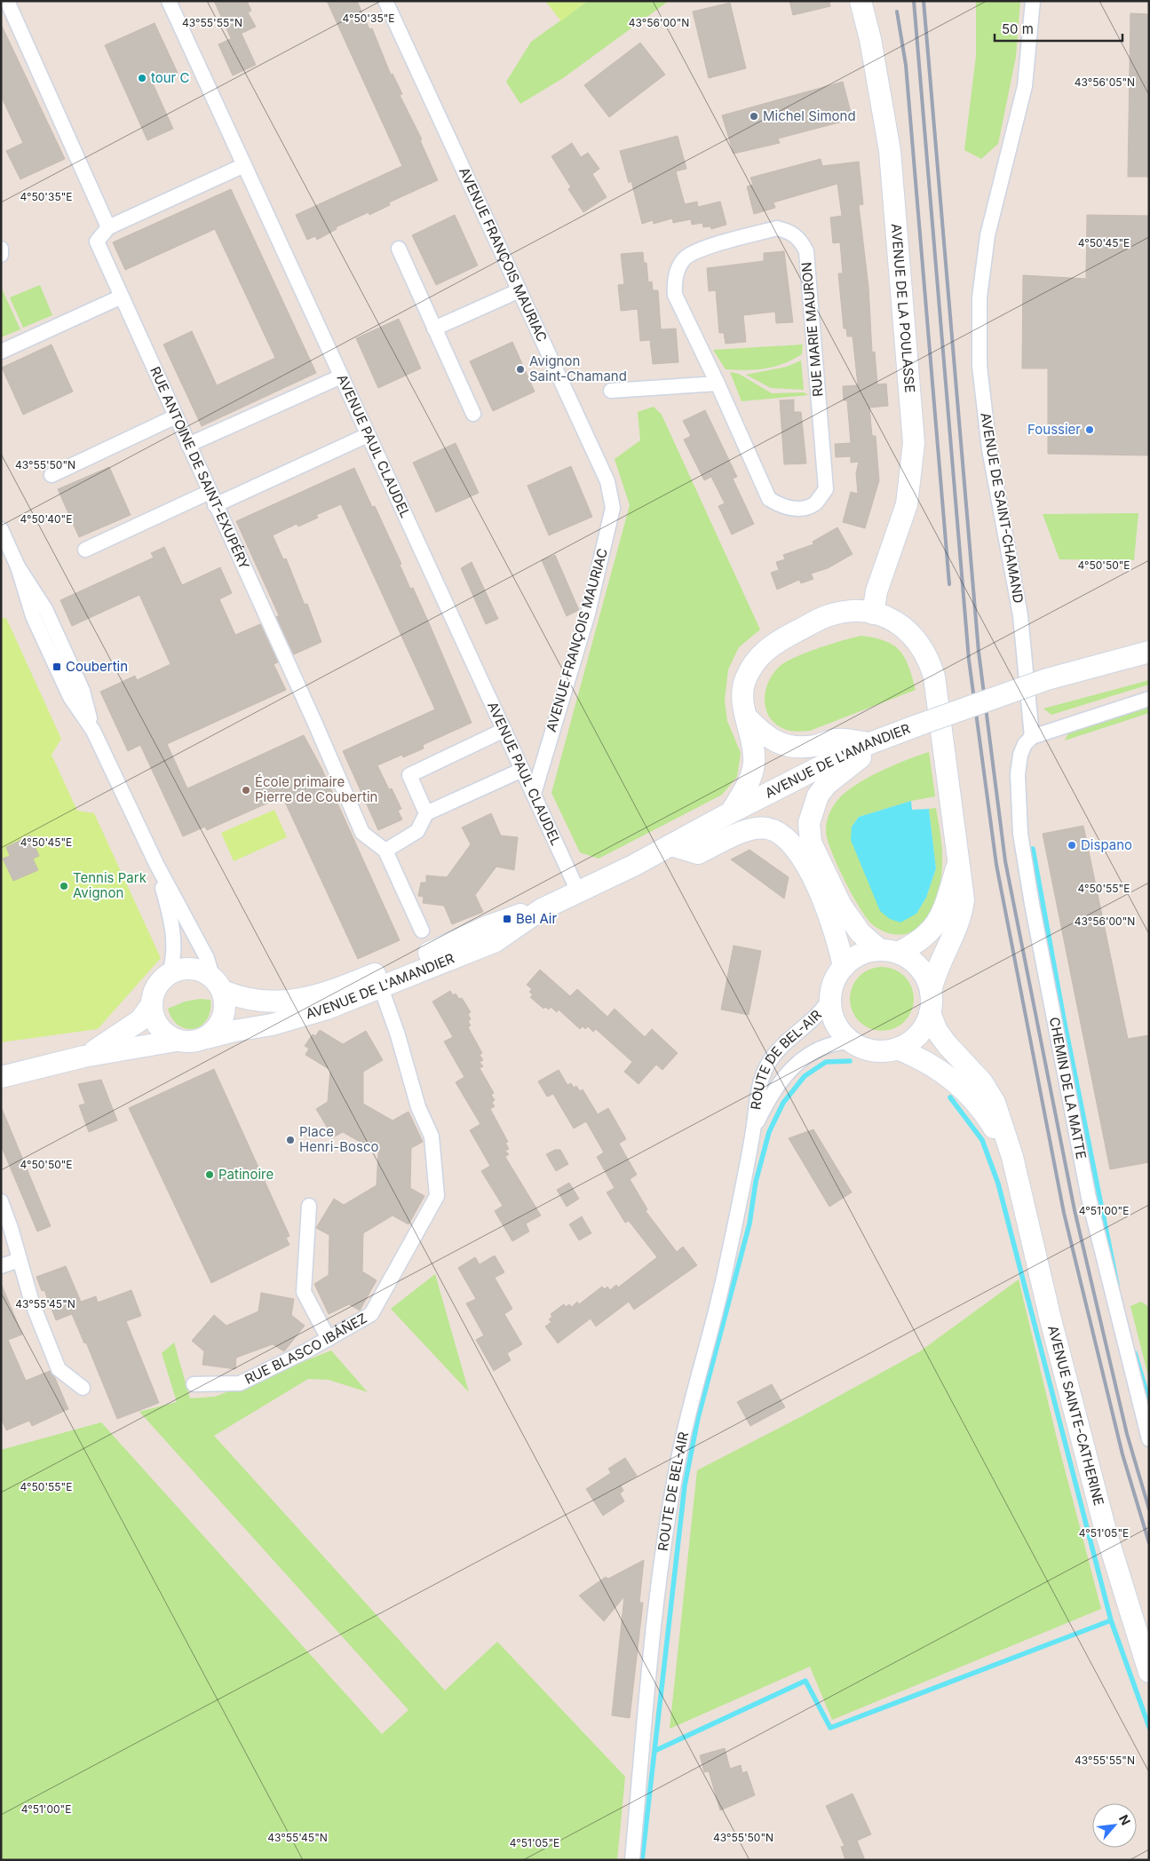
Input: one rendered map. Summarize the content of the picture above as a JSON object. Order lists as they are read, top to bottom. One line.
{"streets":{"main road":["AVENUE DE LA POULASSE","AVENUE DE L'AMANDIER","AVENUE SAINTE-CATHERINE"],"street":["AVENUE FRANÇOIS MAURIAC","RUE MARIE MAURON","AVENUE PAUL CLAUDEL","RUE ANTOINE DE SAINT-EXUPÉRY","AVENUE DE SAINT-CHAMAND","ROUTE DE BEL-AIR","CHEMIN DE LA MATTE","RUE BLASCO IBÁÑEZ"]},"crossings":[["AVENUE FRANÇOIS MAURIAC","AVENUE PAUL CLAUDEL"],["AVENUE PAUL CLAUDEL","AVENUE DE L'AMANDIER"],["AVENUE DE SAINT-CHAMAND","CHEMIN DE LA MATTE"],["AVENUE DE L'AMANDIER","RUE BLASCO IBÁÑEZ"]],"places":{"other":["tour C","Michel Simond","Avignon Saint-Chamand","Foussier","École primaire Pierre de Coubertin","Dispano","Tennis Park Avignon","Place Henri-Bosco","Patinoire"],"transit":["Coubertin","Bel Air"]},"scale_bar":"50 m","north":"top right","coordinates":["4°50'35\"E","43°55'55\"N","43°56'00\"N","43°56'05\"N","4°50'45\"E","43°55'50\"N","4°50'40\"E","4°50'50\"E","4°50'55\"E","4°51'00\"E","43°55'45\"N","4°51'05\"E"]}
